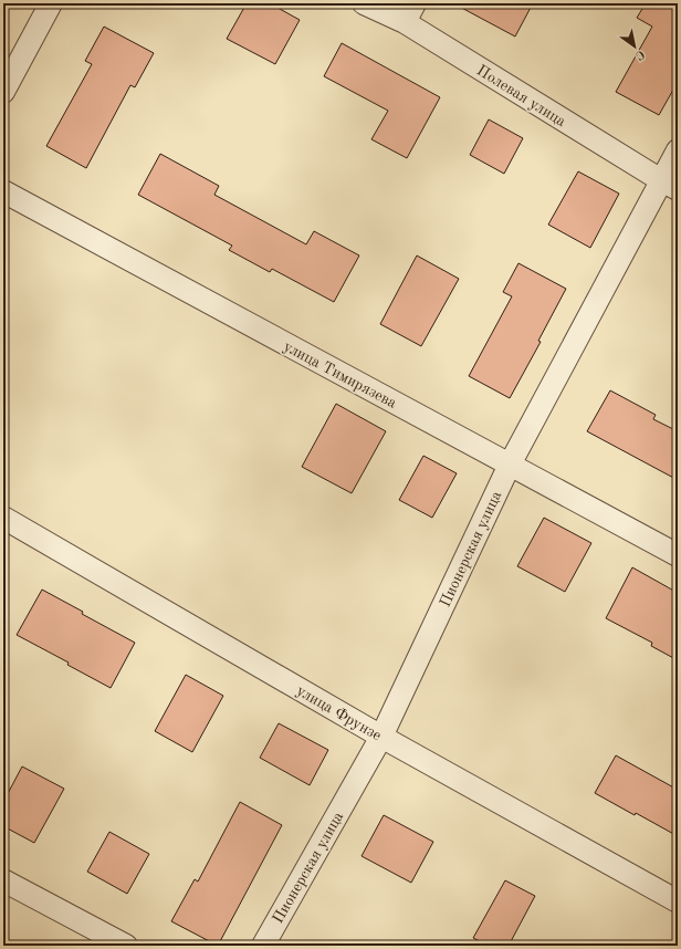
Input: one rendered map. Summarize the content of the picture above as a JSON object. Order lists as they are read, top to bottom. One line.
{"streets":{"street":["Полевая улица","улица Тимирязева","Пионерская улица","улица Фрунзе"]},"crossings":[["Полевая улица","Пионерская улица"],["улица Тимирязева","Пионерская улица"],["Пионерская улица","улица Фрунзе"]],"north":"bottom right"}
